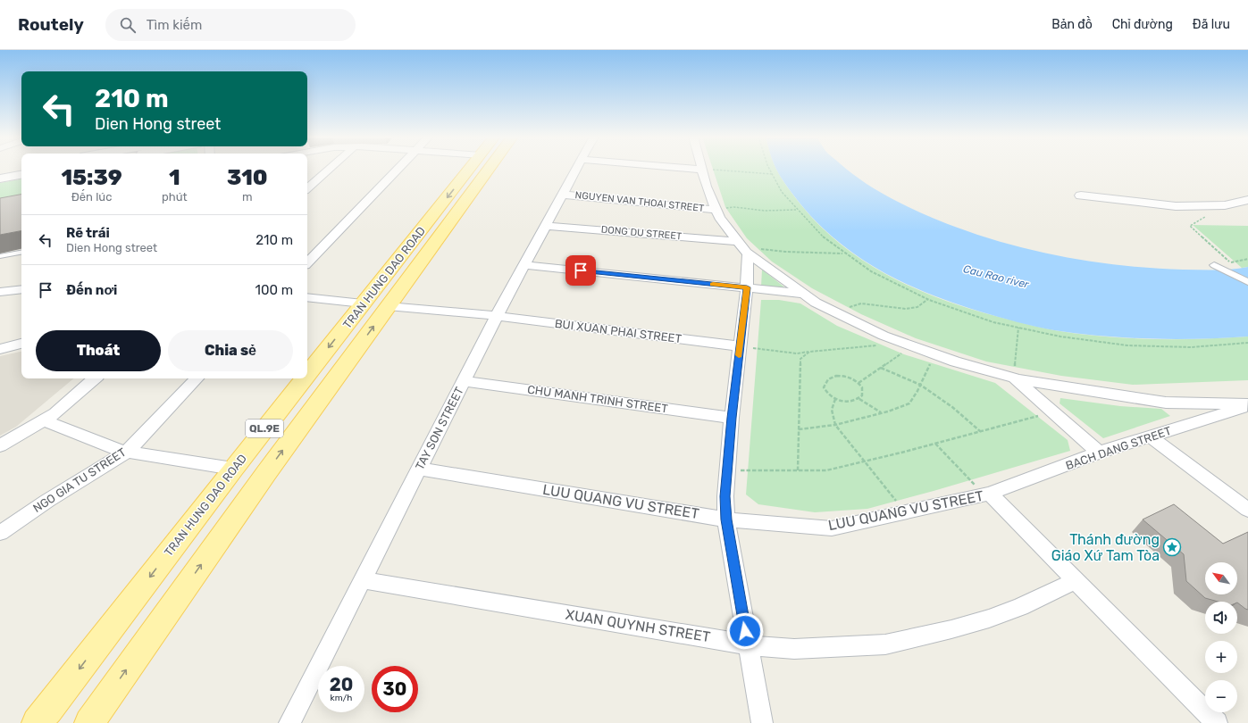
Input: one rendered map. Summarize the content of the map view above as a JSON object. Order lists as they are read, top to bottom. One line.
{"streets":{"main road":["TRAN HUNG DAO ROAD","QL.9E"],"street":["NGUYEN VAN THOAI STREET","DONG DU STREET","BUI XUAN PHAI STREET","CHU MANH TRINH STREET","TAY SON STREET","BACH DANG STREET","NGO GIA TU STREET","LUU QUANG VU STREET","XUAN QUYNH STREET"]},"crossings":[["NGUYEN VAN THOAI STREET","TAY SON STREET"],["DONG DU STREET","TAY SON STREET"],["TRAN HUNG DAO ROAD","BUI XUAN PHAI STREET"],["BUI XUAN PHAI STREET","TAY SON STREET"],["CHU MANH TRINH STREET","TAY SON STREET"],["TAY SON STREET","LUU QUANG VU STREET"],["TAY SON STREET","XUAN QUYNH STREET"],["BACH DANG STREET","LUU QUANG VU STREET"],["LUU QUANG VU STREET","XUAN QUYNH STREET"]],"water":["Cau Rao river"],"places":{"place":["Thánh đường Giáo Xứ Tam Tòa"]},"north":"top left","page":{"header":"Routely","search":"Tìm kiếm","nav":["Bản đồ","Chỉ đường","Đã lưu"],"turn":["210 m","Dien Hong street"],"eta":["15:39","Đến lúc","1","phút","310","m"],"list":[{"name":"Rẽ trái","note":"Dien Hong street","value":"210 m"},{"name":"Đến nơi","value":"100 m"}],"buttons":["Thoát","Chia sẻ"],"map_buttons":["+","−"],"speed":"20 km/h","limit":"30"}}
